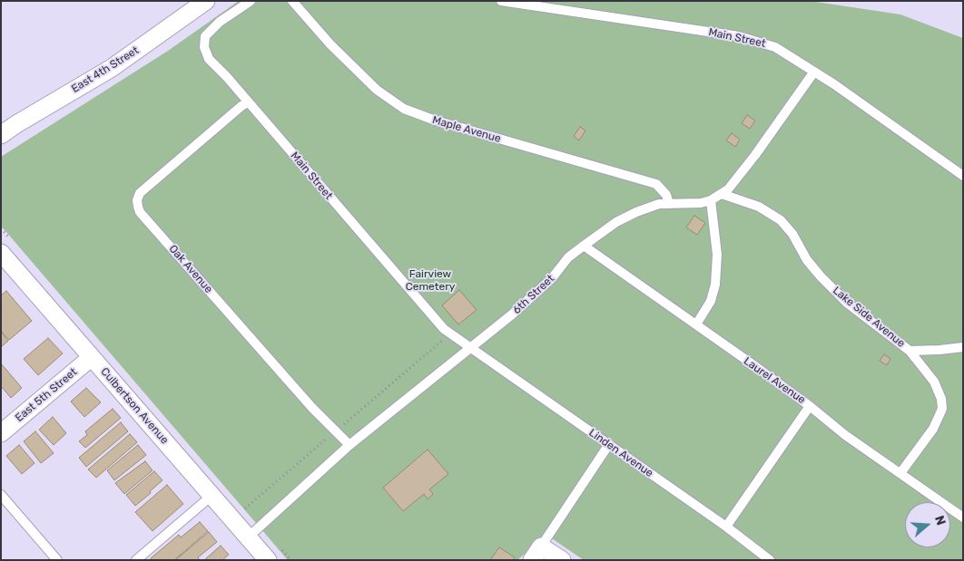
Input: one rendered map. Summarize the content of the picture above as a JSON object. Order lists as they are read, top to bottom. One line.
{"streets":{"street":["East 4th Street","East 5th Street","Culbertson Avenue"],"lane":["Main Street","Maple Avenue","Oak Avenue","6th Street","Lake Side Avenue","Laurel Avenue","Linden Avenue"]},"crossings":[["Main Street","Oak Avenue"],["Main Street","6th Street"],["Main Street","Linden Avenue"],["Maple Avenue","6th Street"],["Oak Avenue","6th Street"],["6th Street","Lake Side Avenue"],["6th Street","Laurel Avenue"],["6th Street","Culbertson Avenue"],["6th Street","Linden Avenue"],["Lake Side Avenue","Laurel Avenue"],["East 5th Street","Culbertson Avenue"]],"parks":["Fairview Cemetery"],"north":"right"}
